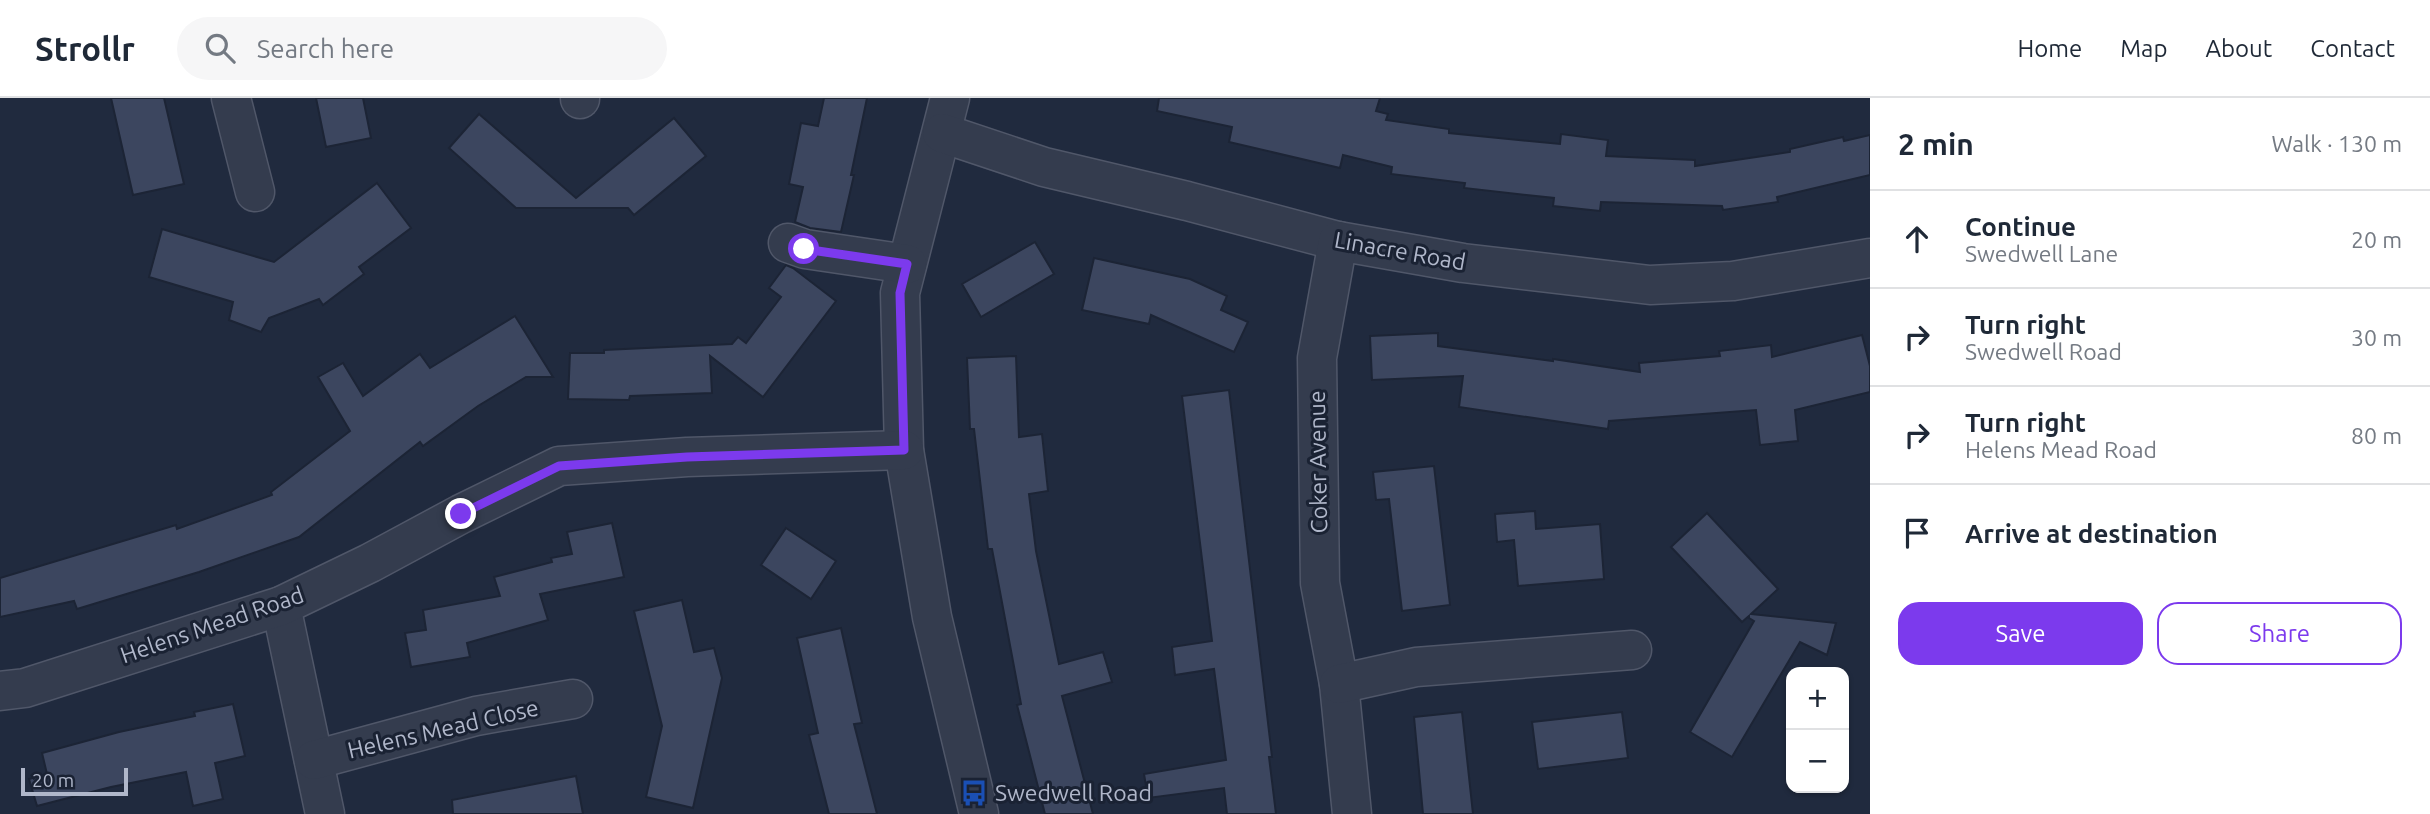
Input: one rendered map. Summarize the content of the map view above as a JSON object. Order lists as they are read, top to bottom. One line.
{"streets":{"street":["Linacre Road","Coker Avenue","Helens Mead Road","Helens Mead Close"]},"crossings":[["Linacre Road","Coker Avenue"]],"places":{"bus stop":["Swedwell Road"]},"scale_bar":"20 m","page":{"header":"Strollr","search":"Search here","nav":["Home","Map","About","Contact"],"heading":["2 min","Walk · 130 m"],"list":[["Continue","Swedwell Lane","20 m"],["Turn right","Swedwell Road","30 m"],["Turn right","Helens Mead Road","80 m"],"Arrive at destination"],"buttons":["Save","Share"],"map_buttons":["+","−"],"scale":"20 m"}}
